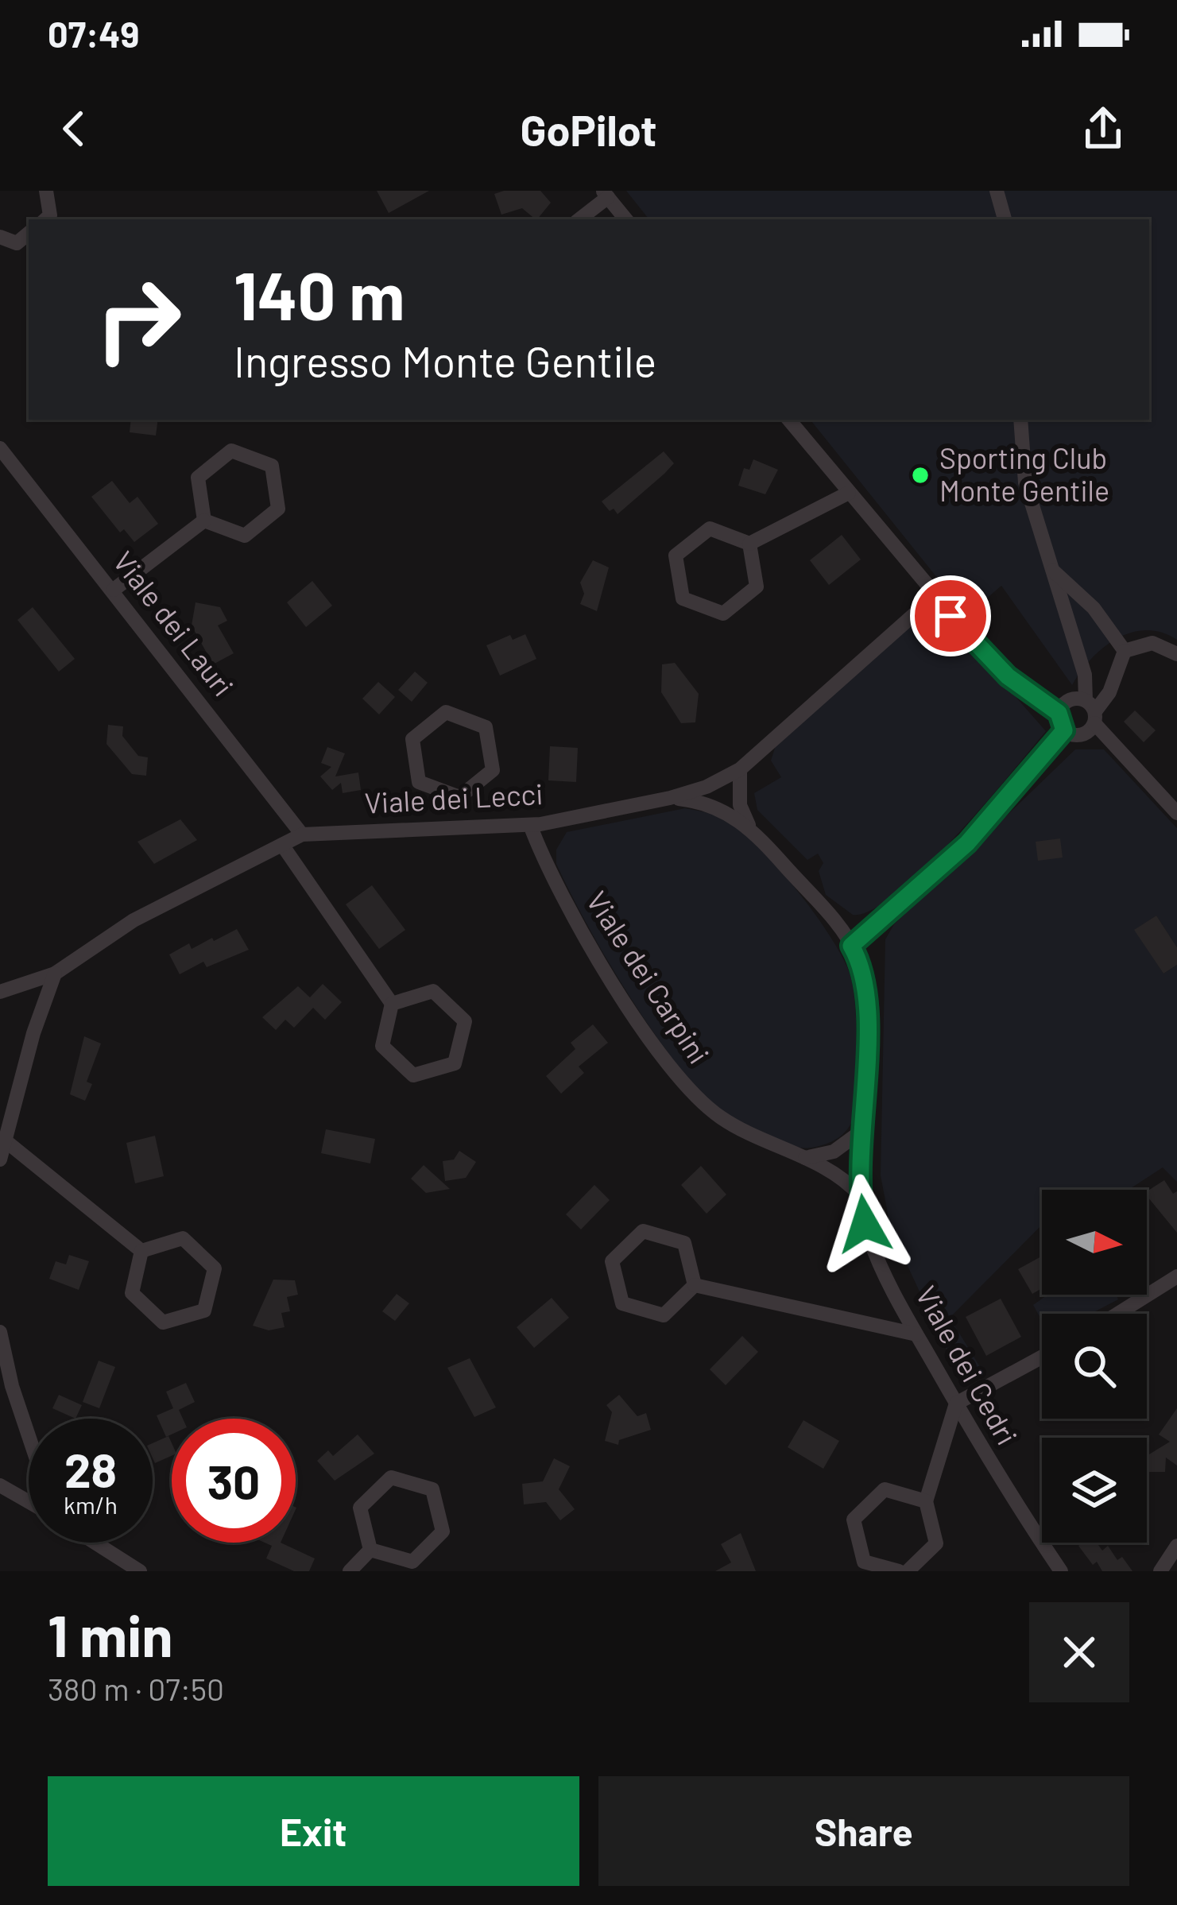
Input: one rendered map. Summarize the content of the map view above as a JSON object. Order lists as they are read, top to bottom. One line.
{"streets":{"street":["Viale dei Lauri","Viale dei Lecci","Viale dei Carpini","Viale dei Cedri"]},"crossings":[["Viale dei Lauri","Viale dei Lecci"],["Viale dei Lecci","Viale dei Carpini"],["Viale dei Carpini","Viale dei Cedri"]],"places":["Sporting Club Monte Gentile"],"north":"right","page":{"status":"07:49","header":"GoPilot","turn":["140 m","Ingresso Monte Gentile"],"speed":"28 km/h","limit":"30","heading":["1 min","380 m · 07:50"],"buttons":["Exit","Share"]}}
